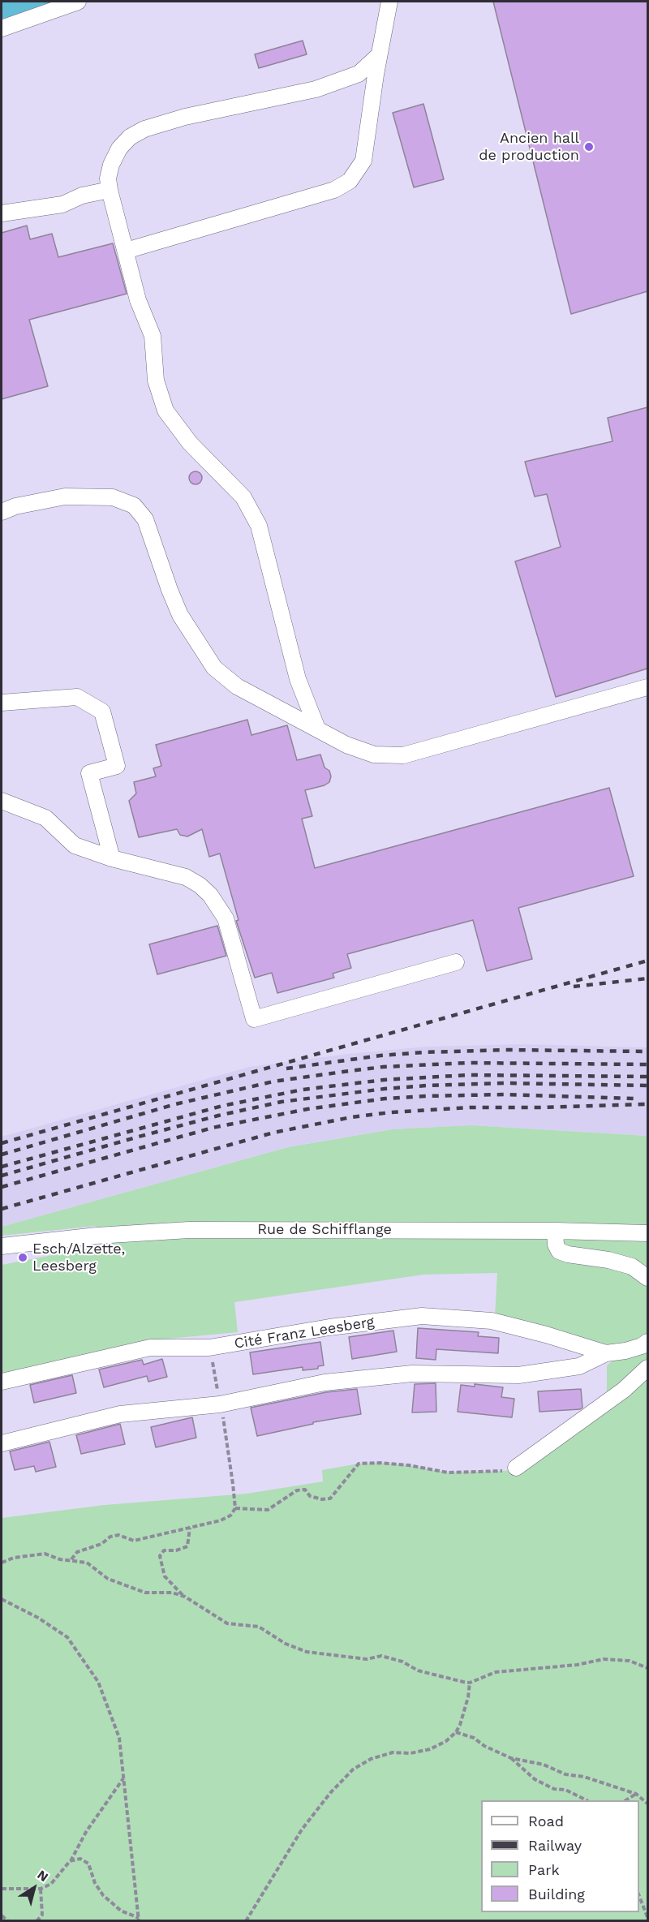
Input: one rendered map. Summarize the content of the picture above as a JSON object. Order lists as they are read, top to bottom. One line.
{"streets":{"street":["Rue de Schifflange","Cité Franz Leesberg"]},"places":["Ancien hall de production","Esch/Alzette, Leesberg"],"legend":["Road","Railway","Park","Building"],"north":"top right"}
